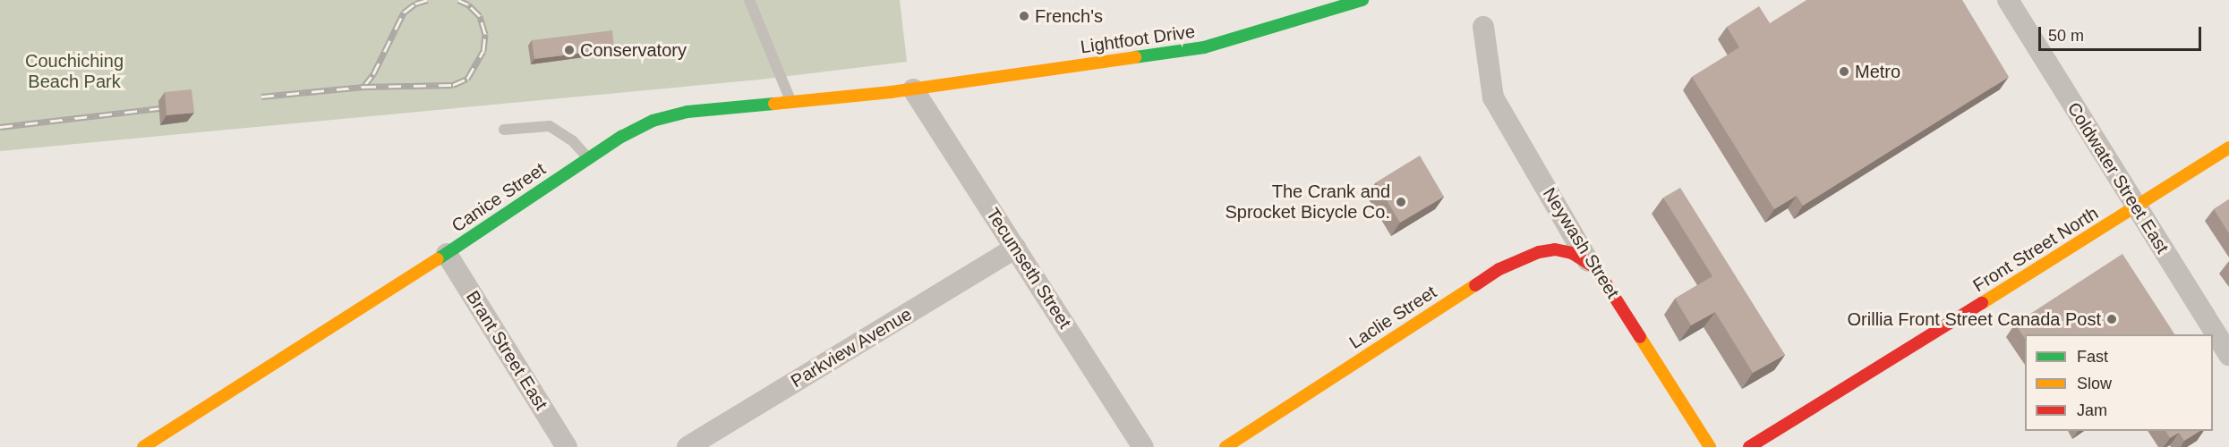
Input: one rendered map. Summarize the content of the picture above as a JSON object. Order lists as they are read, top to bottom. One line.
{"streets":{"street":["Lightfoot Drive","Coldwater Street East","Canice Street","Neywash Street","Front Street North","Tecumseth Street","Laclie Street","Parkview Avenue","Brant Street East"]},"crossings":[["Lightfoot Drive","Canice Street"],["Lightfoot Drive","Tecumseth Street"],["Coldwater Street East","Front Street North"],["Canice Street","Tecumseth Street"],["Canice Street","Brant Street East"],["Neywash Street","Laclie Street"],["Tecumseth Street","Parkview Avenue"]],"parks":["Couchiching Beach Park"],"places":["French's","Conservatory","Metro","The Crank and Sprocket Bicycle Co.","Orillia Front Street Canada Post"],"legend":["Fast","Slow","Jam"],"scale_bar":"50 m"}
